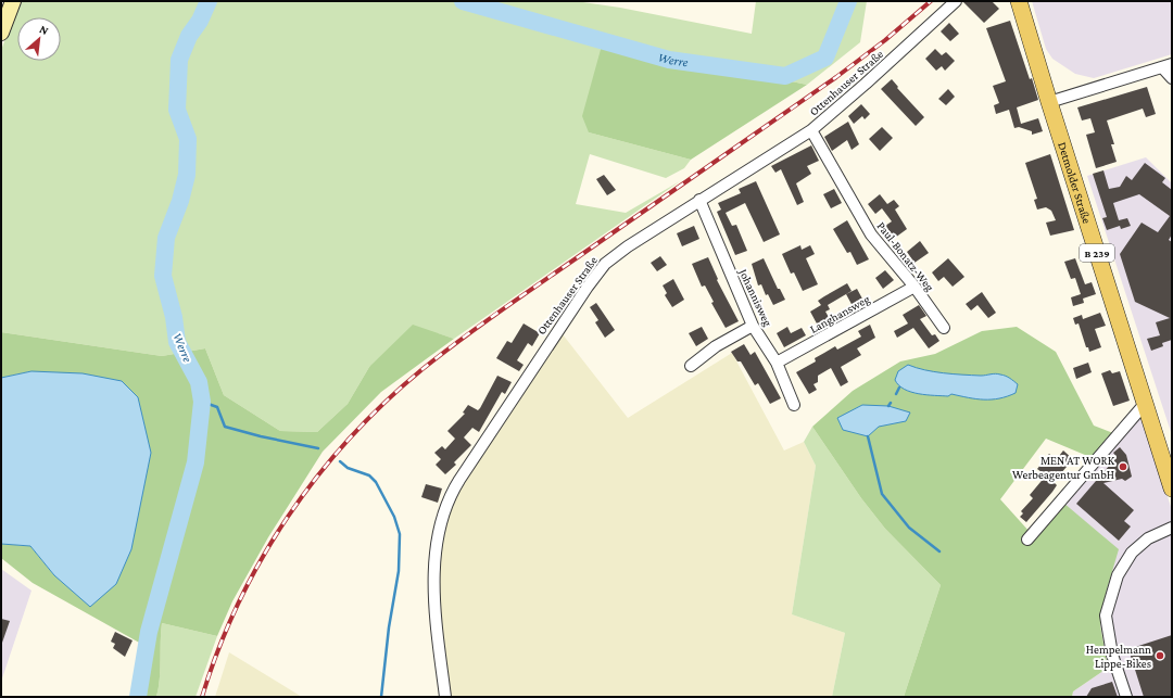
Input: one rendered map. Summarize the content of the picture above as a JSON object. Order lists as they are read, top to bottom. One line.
{"streets":{"main road":["Detmolder Straße","B 239"],"street":["Ottenhauser Straße","Paul-Bonatz-Weg","Johannisweg","Langhansweg"]},"crossings":[["Ottenhauser Straße","Paul-Bonatz-Weg"],["Ottenhauser Straße","Johannisweg"],["Paul-Bonatz-Weg","Langhansweg"],["Johannisweg","Langhansweg"]],"water":["Werre"],"places":["MEN AT WORK Werbeagentur GmbH","Hempelmann Lippe-Bikes"],"north":"top right"}
